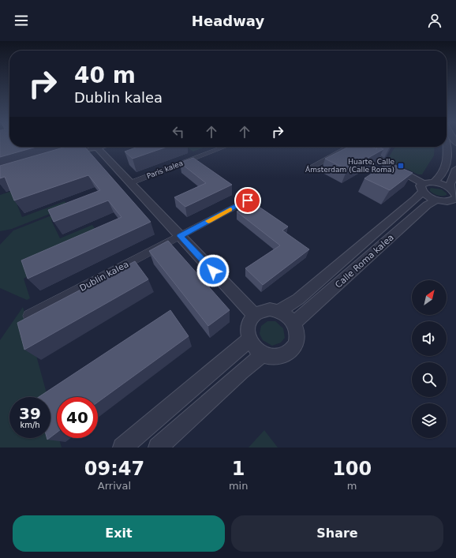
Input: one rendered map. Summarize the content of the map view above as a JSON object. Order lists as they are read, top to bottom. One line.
{"streets":{"street":["Paris kalea","Calle Roma kalea","Dublin kalea"]},"places":{"transit":["Huarte, Calle Ámsterdam (Calle Roma)"]},"north":"top right","page":{"header":"Headway","turn":["40 m","Dublin kalea"],"speed":"39 km/h","limit":"40","eta":["09:47","Arrival","1","min","100","m"],"buttons":["Exit","Share"]}}
